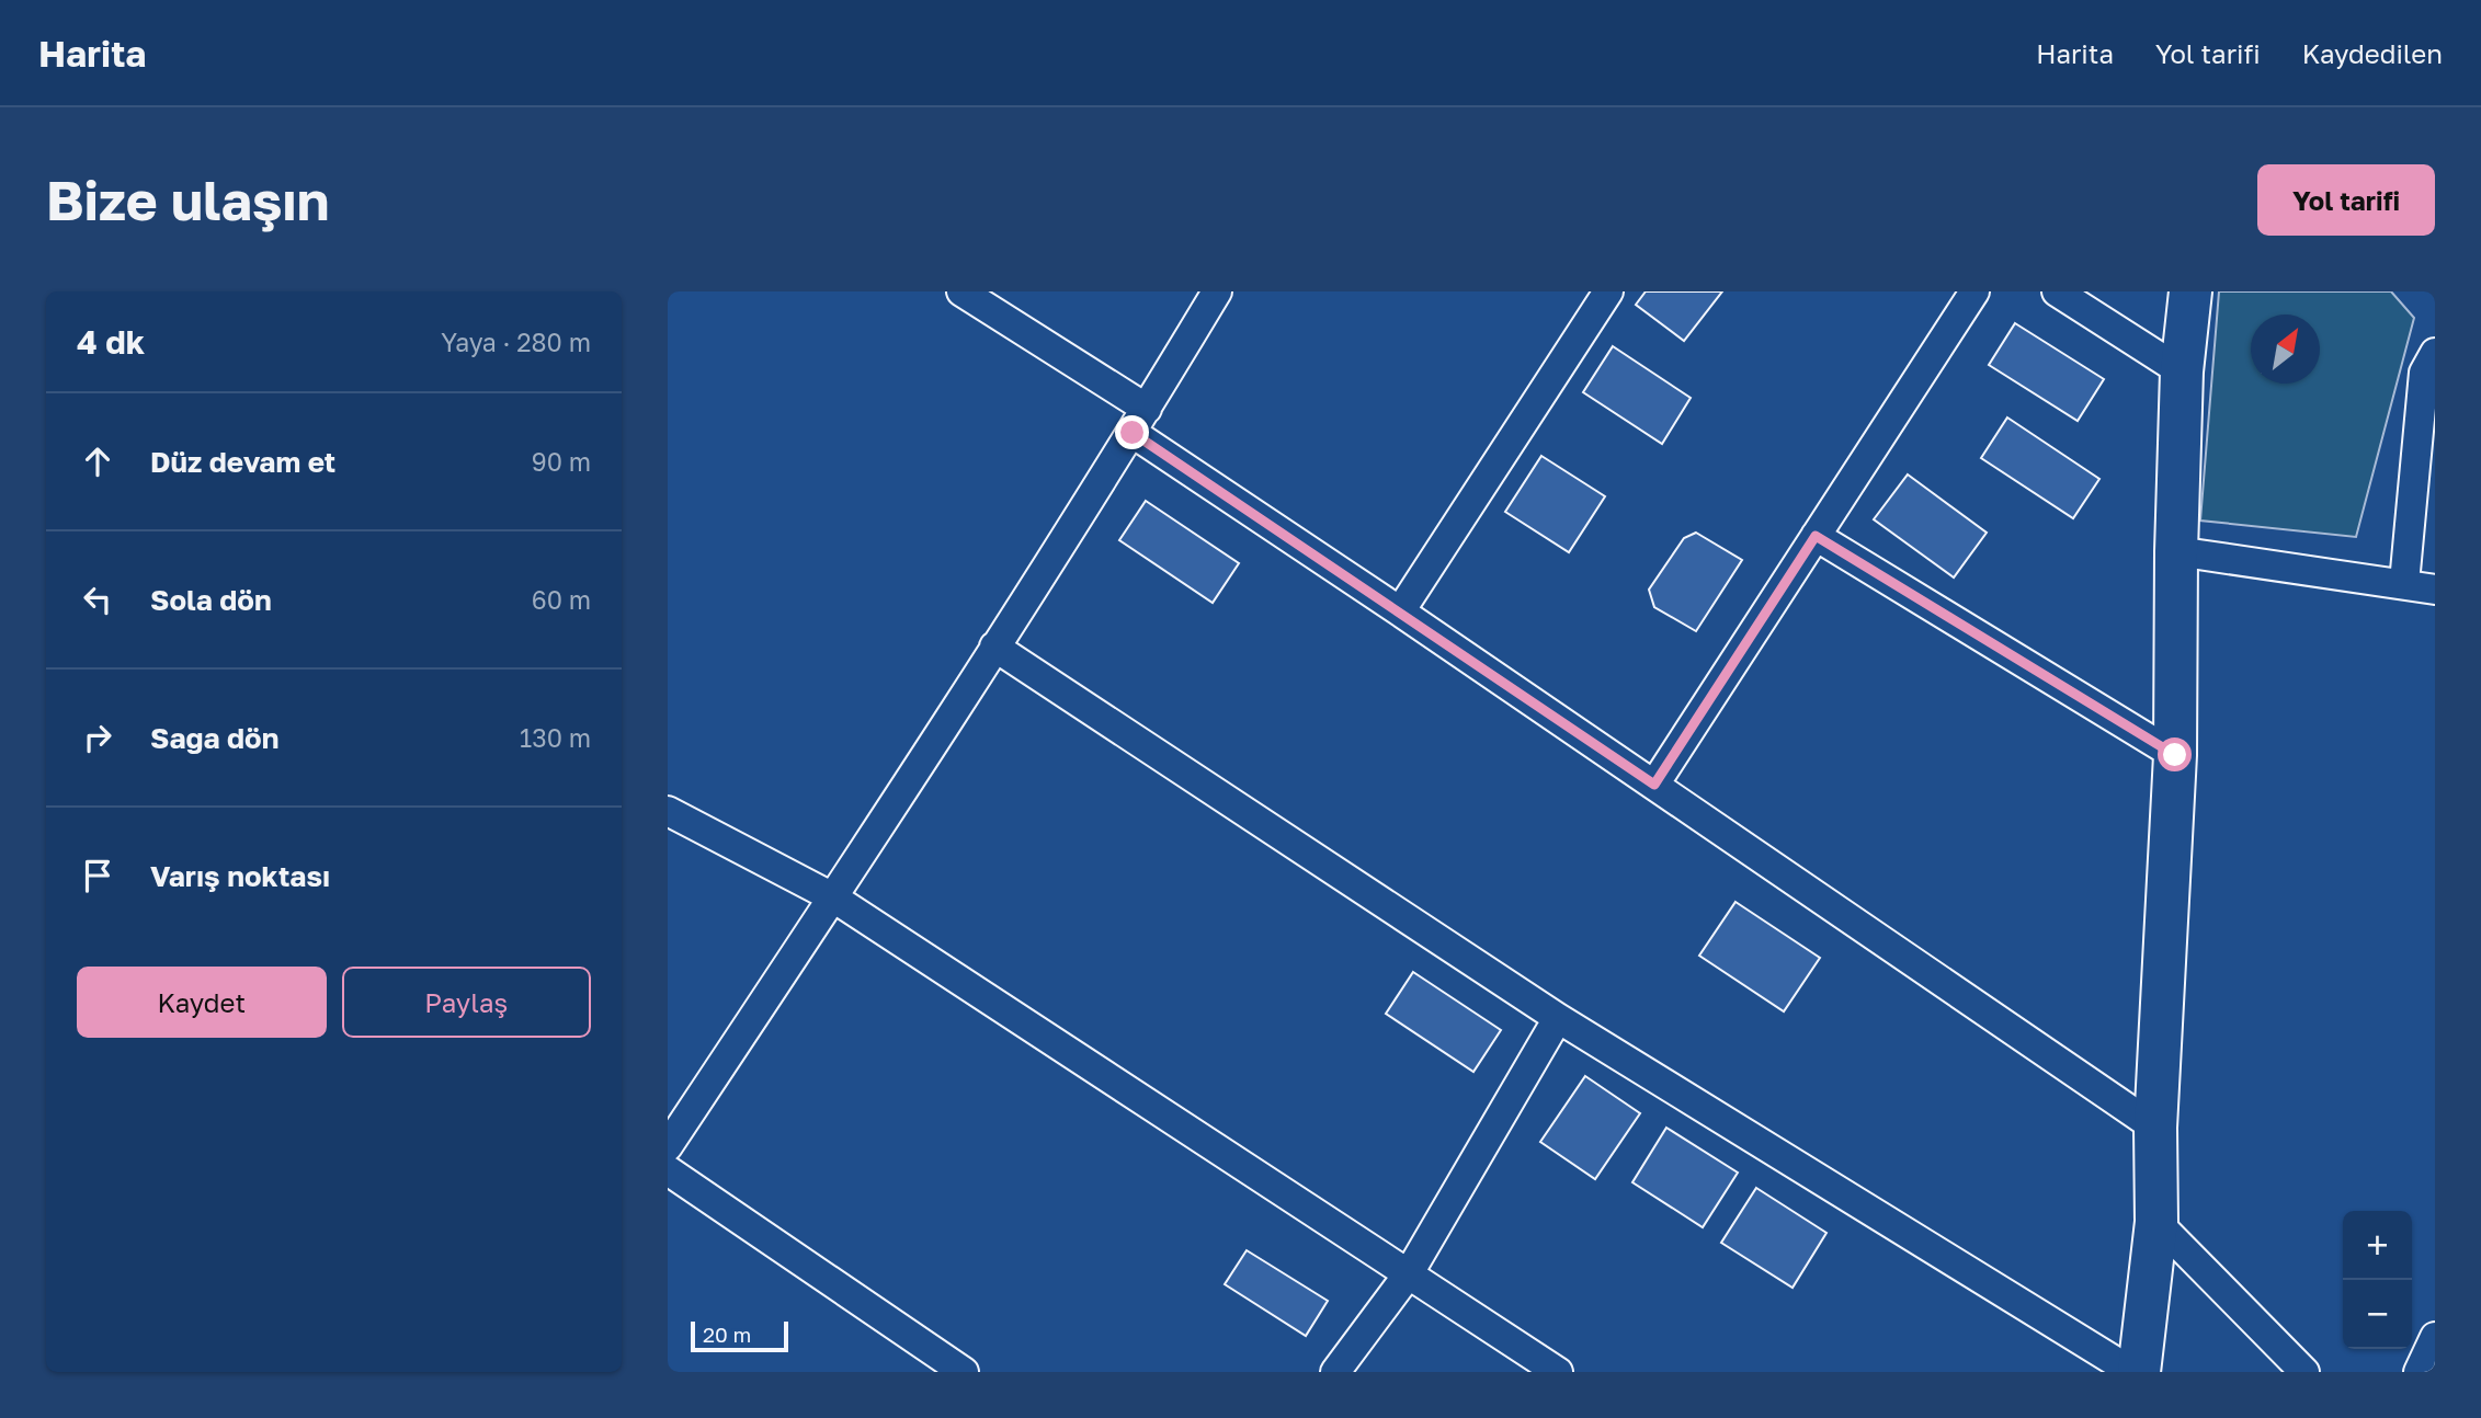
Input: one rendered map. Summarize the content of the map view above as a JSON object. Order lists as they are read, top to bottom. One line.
{"scale_bar":"20 m","north":"top right","page":{"header":"Harita","nav":["Harita","Yol tarifi","Kaydedilen"],"buttons":["Yol tarifi",["Kaydet","Paylaş"]],"title":"Bize ulaşın","heading":["4 dk","Yaya · 280 m"],"list":[["Düz devam et","90 m"],["Sola dön","60 m"],["Sağa dön","130 m"],"Varış noktası"],"map_buttons":["+","−"],"scale":"20 m"}}
